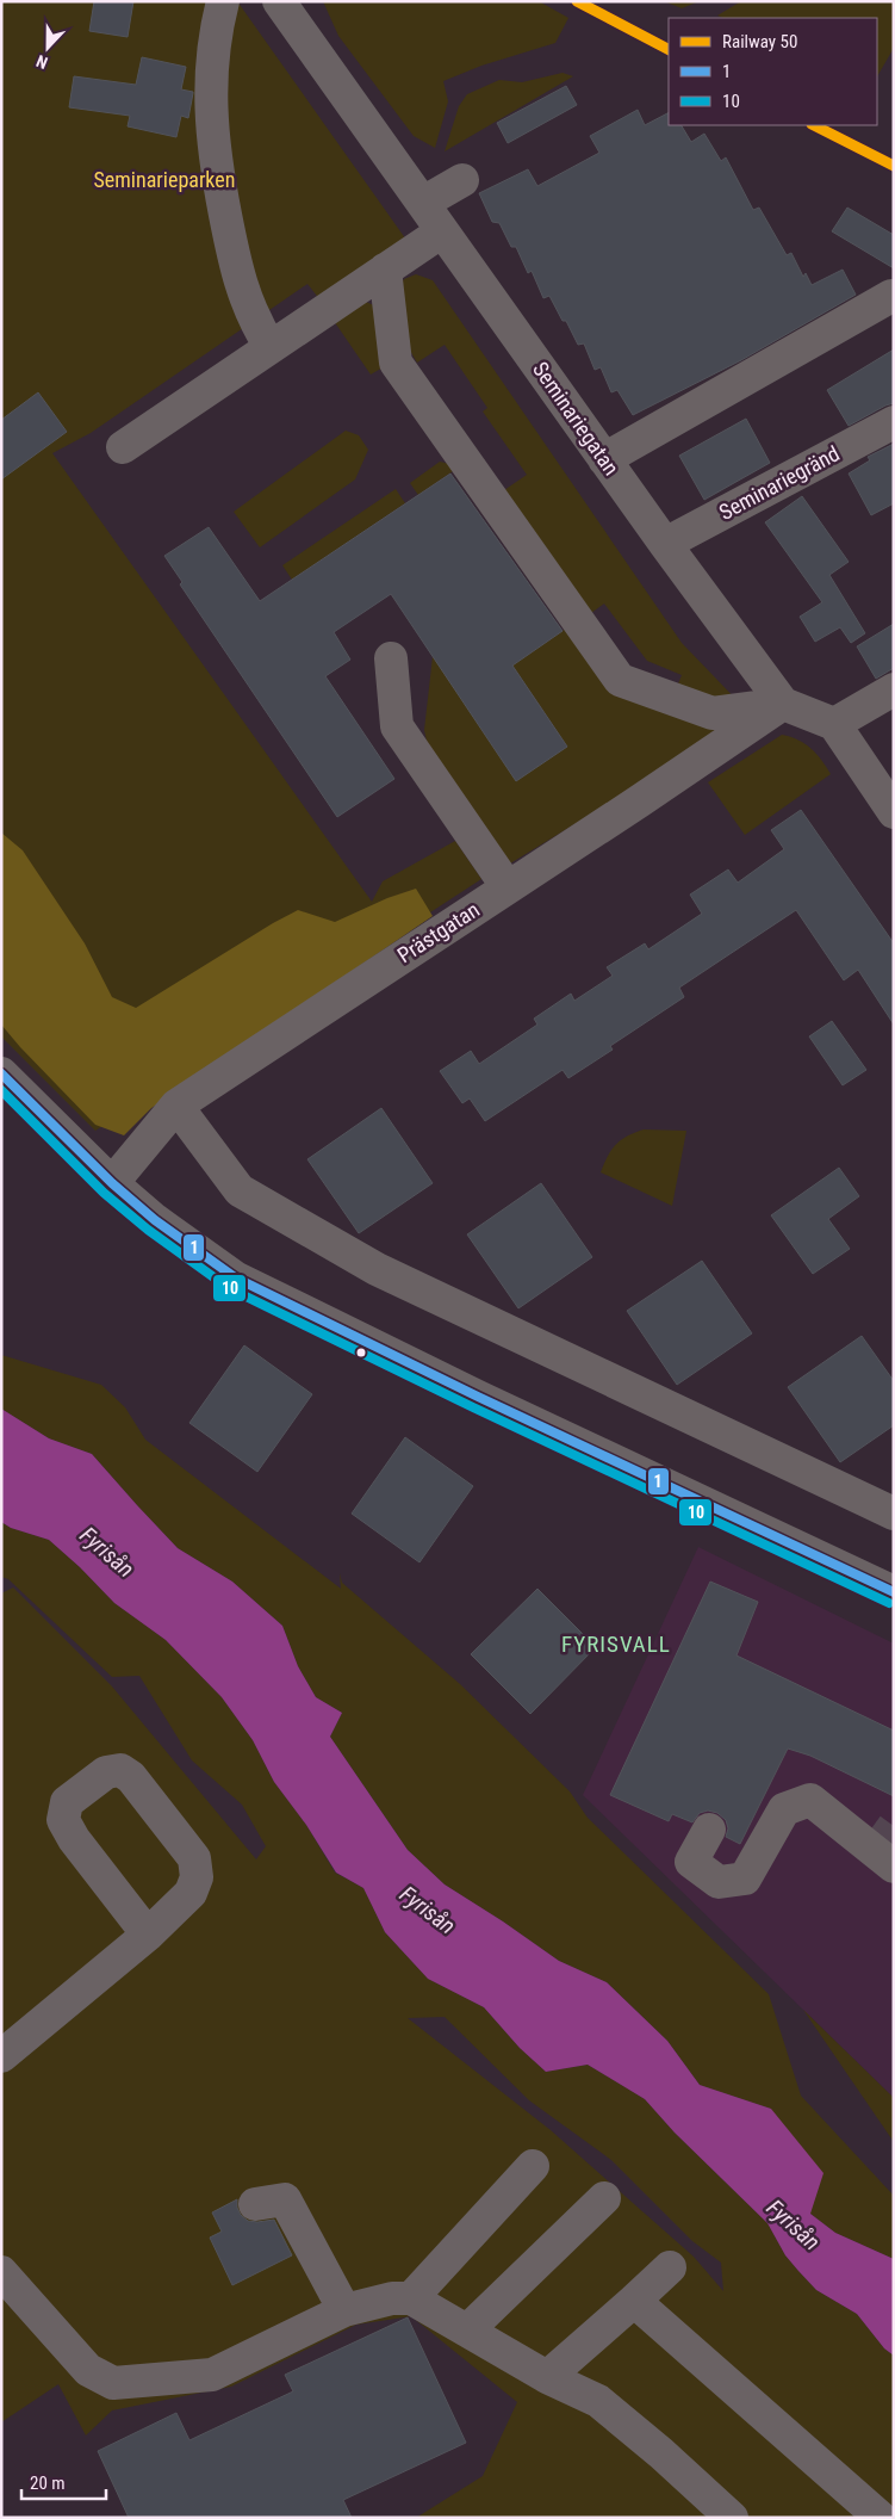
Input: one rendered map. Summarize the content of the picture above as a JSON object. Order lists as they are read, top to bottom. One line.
{"streets":{"street":["Seminariegatan","Seminariegränd","Prästgatan"]},"crossings":[["Seminariegatan","Seminariegränd"],["Seminariegatan","Prästgatan"]],"districts":["FYRISVALL"],"water":["Fyrisån"],"parks":["Seminarieparken"],"lines":["rail line 50","transit line 1","transit line 10"],"legend":["Railway 50","1","10"],"scale_bar":"20 m","north":"bottom"}
